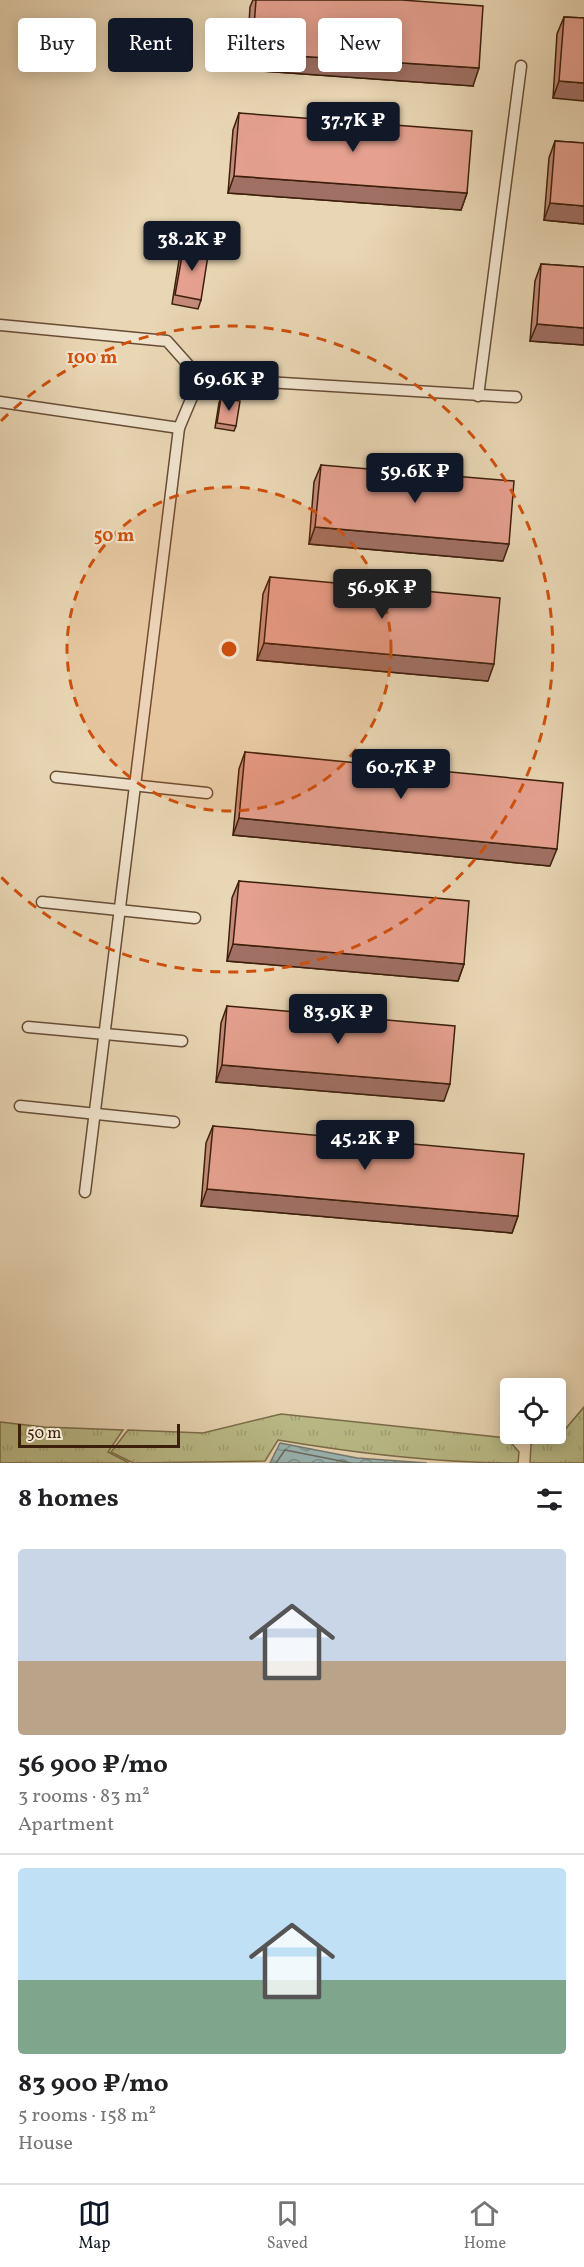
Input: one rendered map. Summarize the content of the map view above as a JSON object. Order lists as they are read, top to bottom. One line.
{"scale_bar":"50 m","page":{"chip":["Buy","Rent","Filters","New"],"price":["37.7K ₽","38.2K ₽","69.6K ₽","59.6K ₽","56.9K ₽","60.7K ₽","83.9K ₽","45.2K ₽"],"scale":"50 m","heading":"8 homes","list":[{"name":"56 900 ₽/mo","note":"3 rooms · 83 m² · Apartment"},{"name":"83 900 ₽/mo","note":"5 rooms · 158 m² · House"}],"tabs":["Map","Saved","Home"]},"rings":["100 m","50 m"]}
